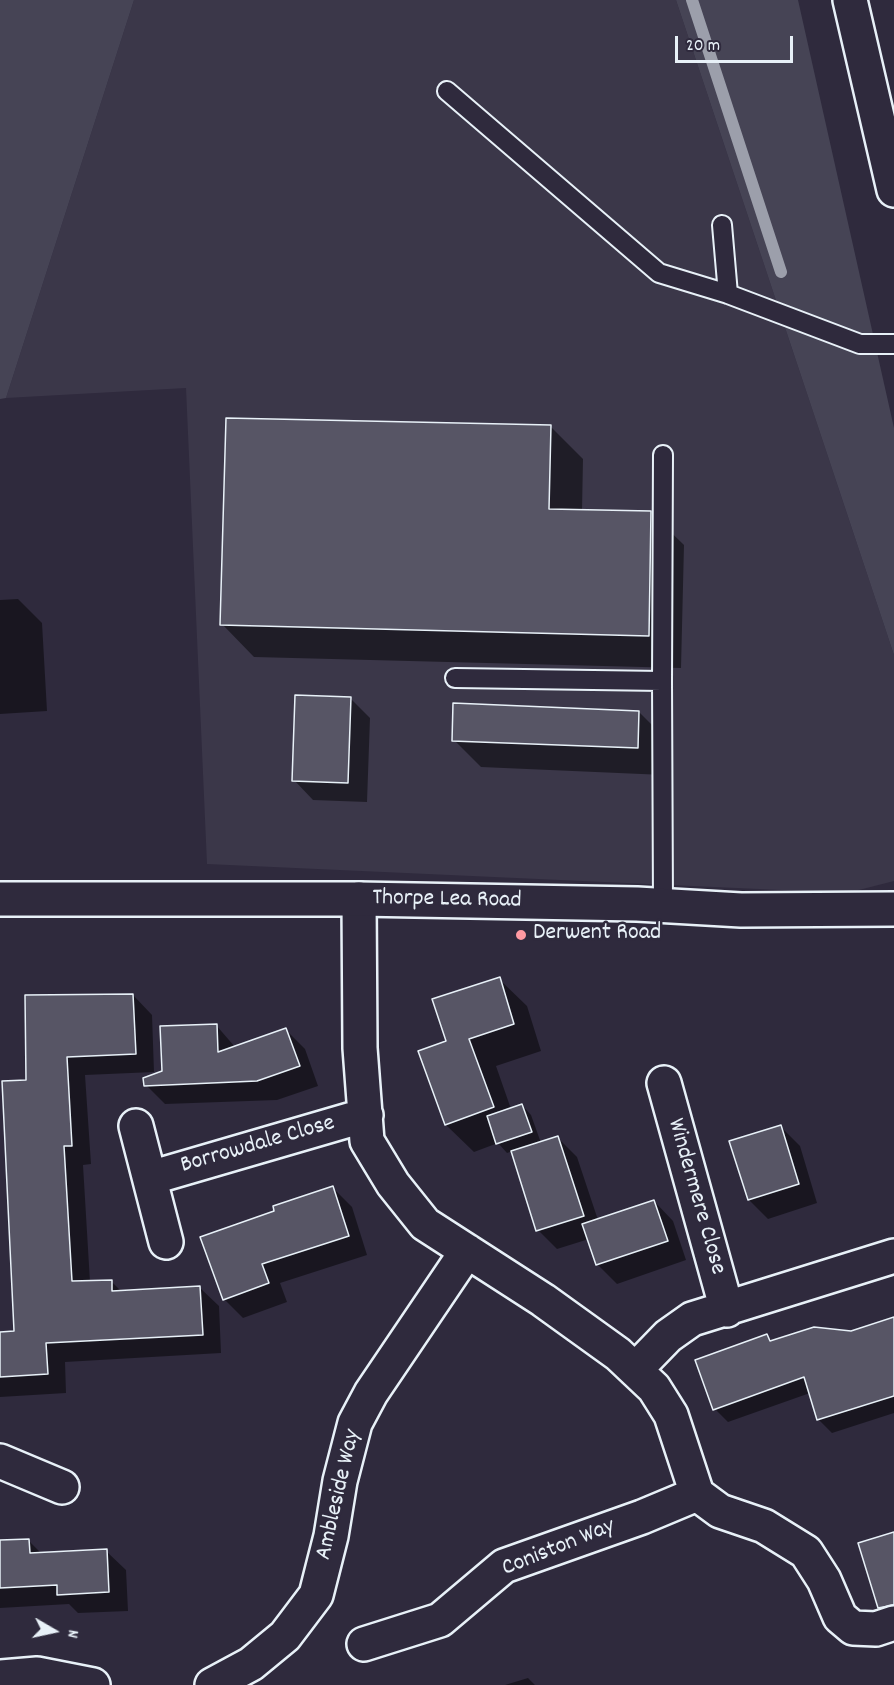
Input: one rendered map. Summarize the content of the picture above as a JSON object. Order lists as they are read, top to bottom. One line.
{"streets":{"street":["Thorpe Lea Road","Borrowdale Close","Windermere Close","Ambleside Way","Coniston Way"]},"places":["Derwent Road"],"scale_bar":"20 m","north":"right"}
